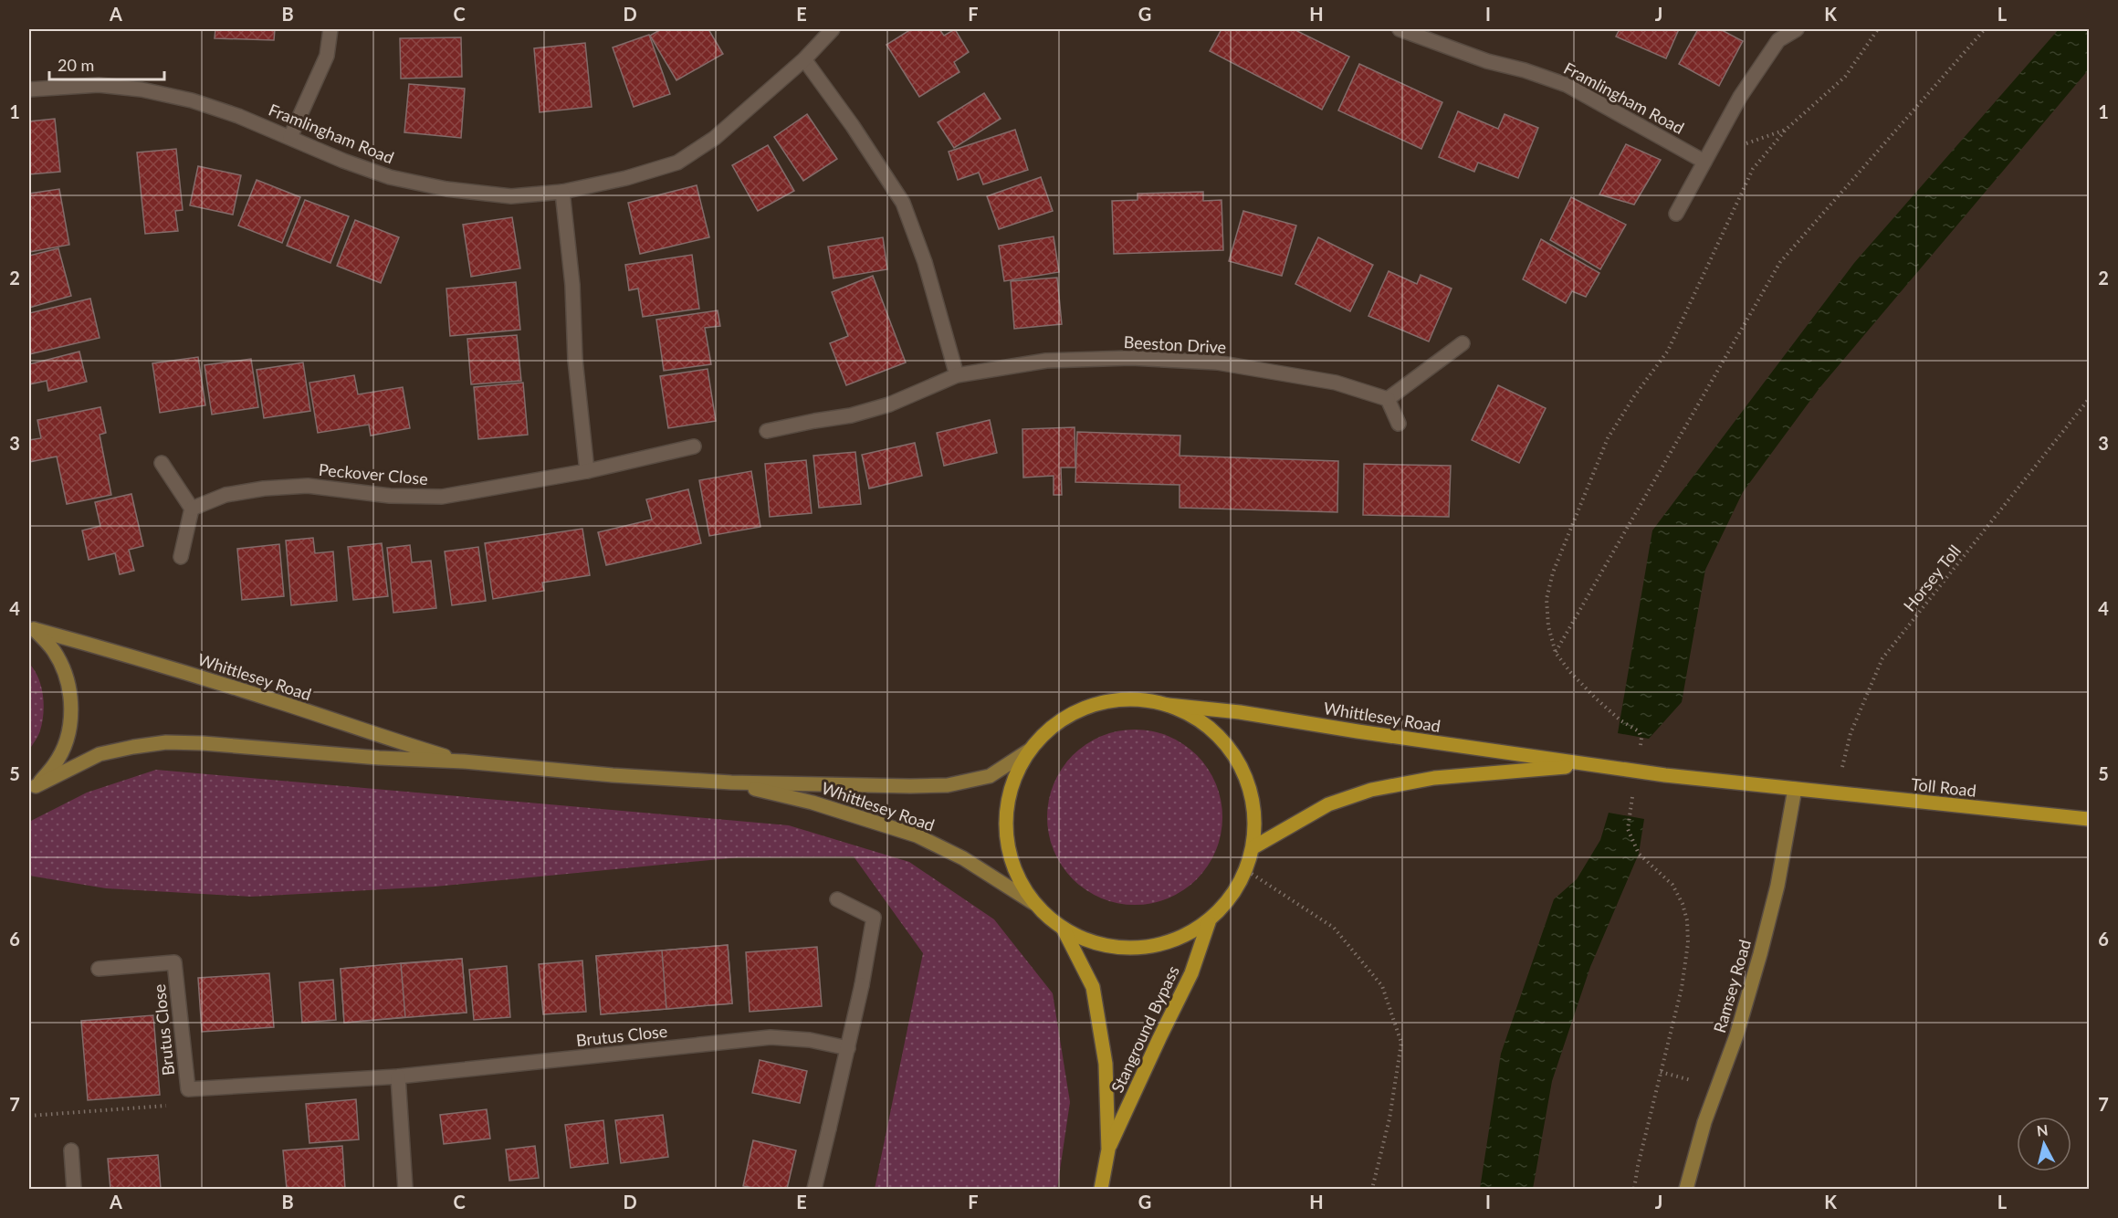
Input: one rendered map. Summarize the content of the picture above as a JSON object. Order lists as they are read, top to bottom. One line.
{"streets":{"main road":["Whittlesey Road","Toll Road","Ramsey Road","Stanground Bypass"],"street":["Framlingham Road","Beeston Drive","Peckover Close","Brutus Close"],"path":["Horsey Toll"]},"crossings":[["Horsey Toll","Toll Road"],["Whittlesey Road","Toll Road"],["Whittlesey Road","Ramsey Road"],["Toll Road","Ramsey Road"]],"scale_bar":"20 m","north":"top","grid":{"columns":["A","B","C","D","E","F","G","H","I","J","K","L"],"rows":["1","2","3","4","5","6","7"]}}
